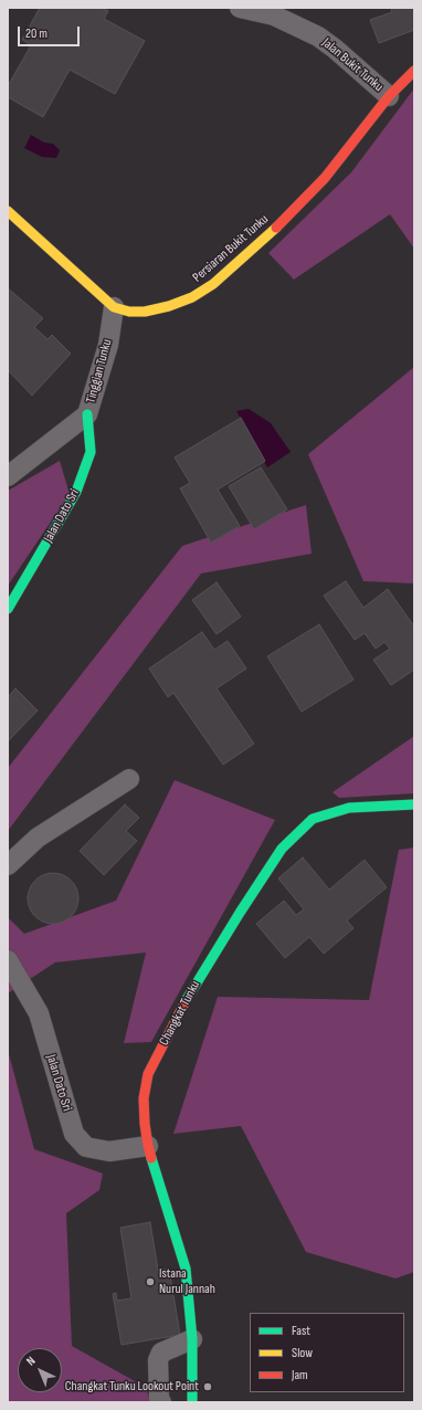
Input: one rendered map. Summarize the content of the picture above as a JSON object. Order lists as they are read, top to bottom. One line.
{"streets":{"street":["Jalan Bukit Tunku","Persiaran Bukit Tunku","Tinggian Tunku","Jalan Dato Sri","Changkat Tunku"]},"crossings":[["Jalan Bukit Tunku","Persiaran Bukit Tunku"],["Persiaran Bukit Tunku","Tinggian Tunku"],["Tinggian Tunku","Jalan Dato Sri"],["Jalan Dato Sri","Changkat Tunku"]],"places":["Istana Nurul Jannah","Changkat Tunku Lookout Point"],"legend":["Fast","Slow","Jam"],"scale_bar":"20 m","north":"top left"}
